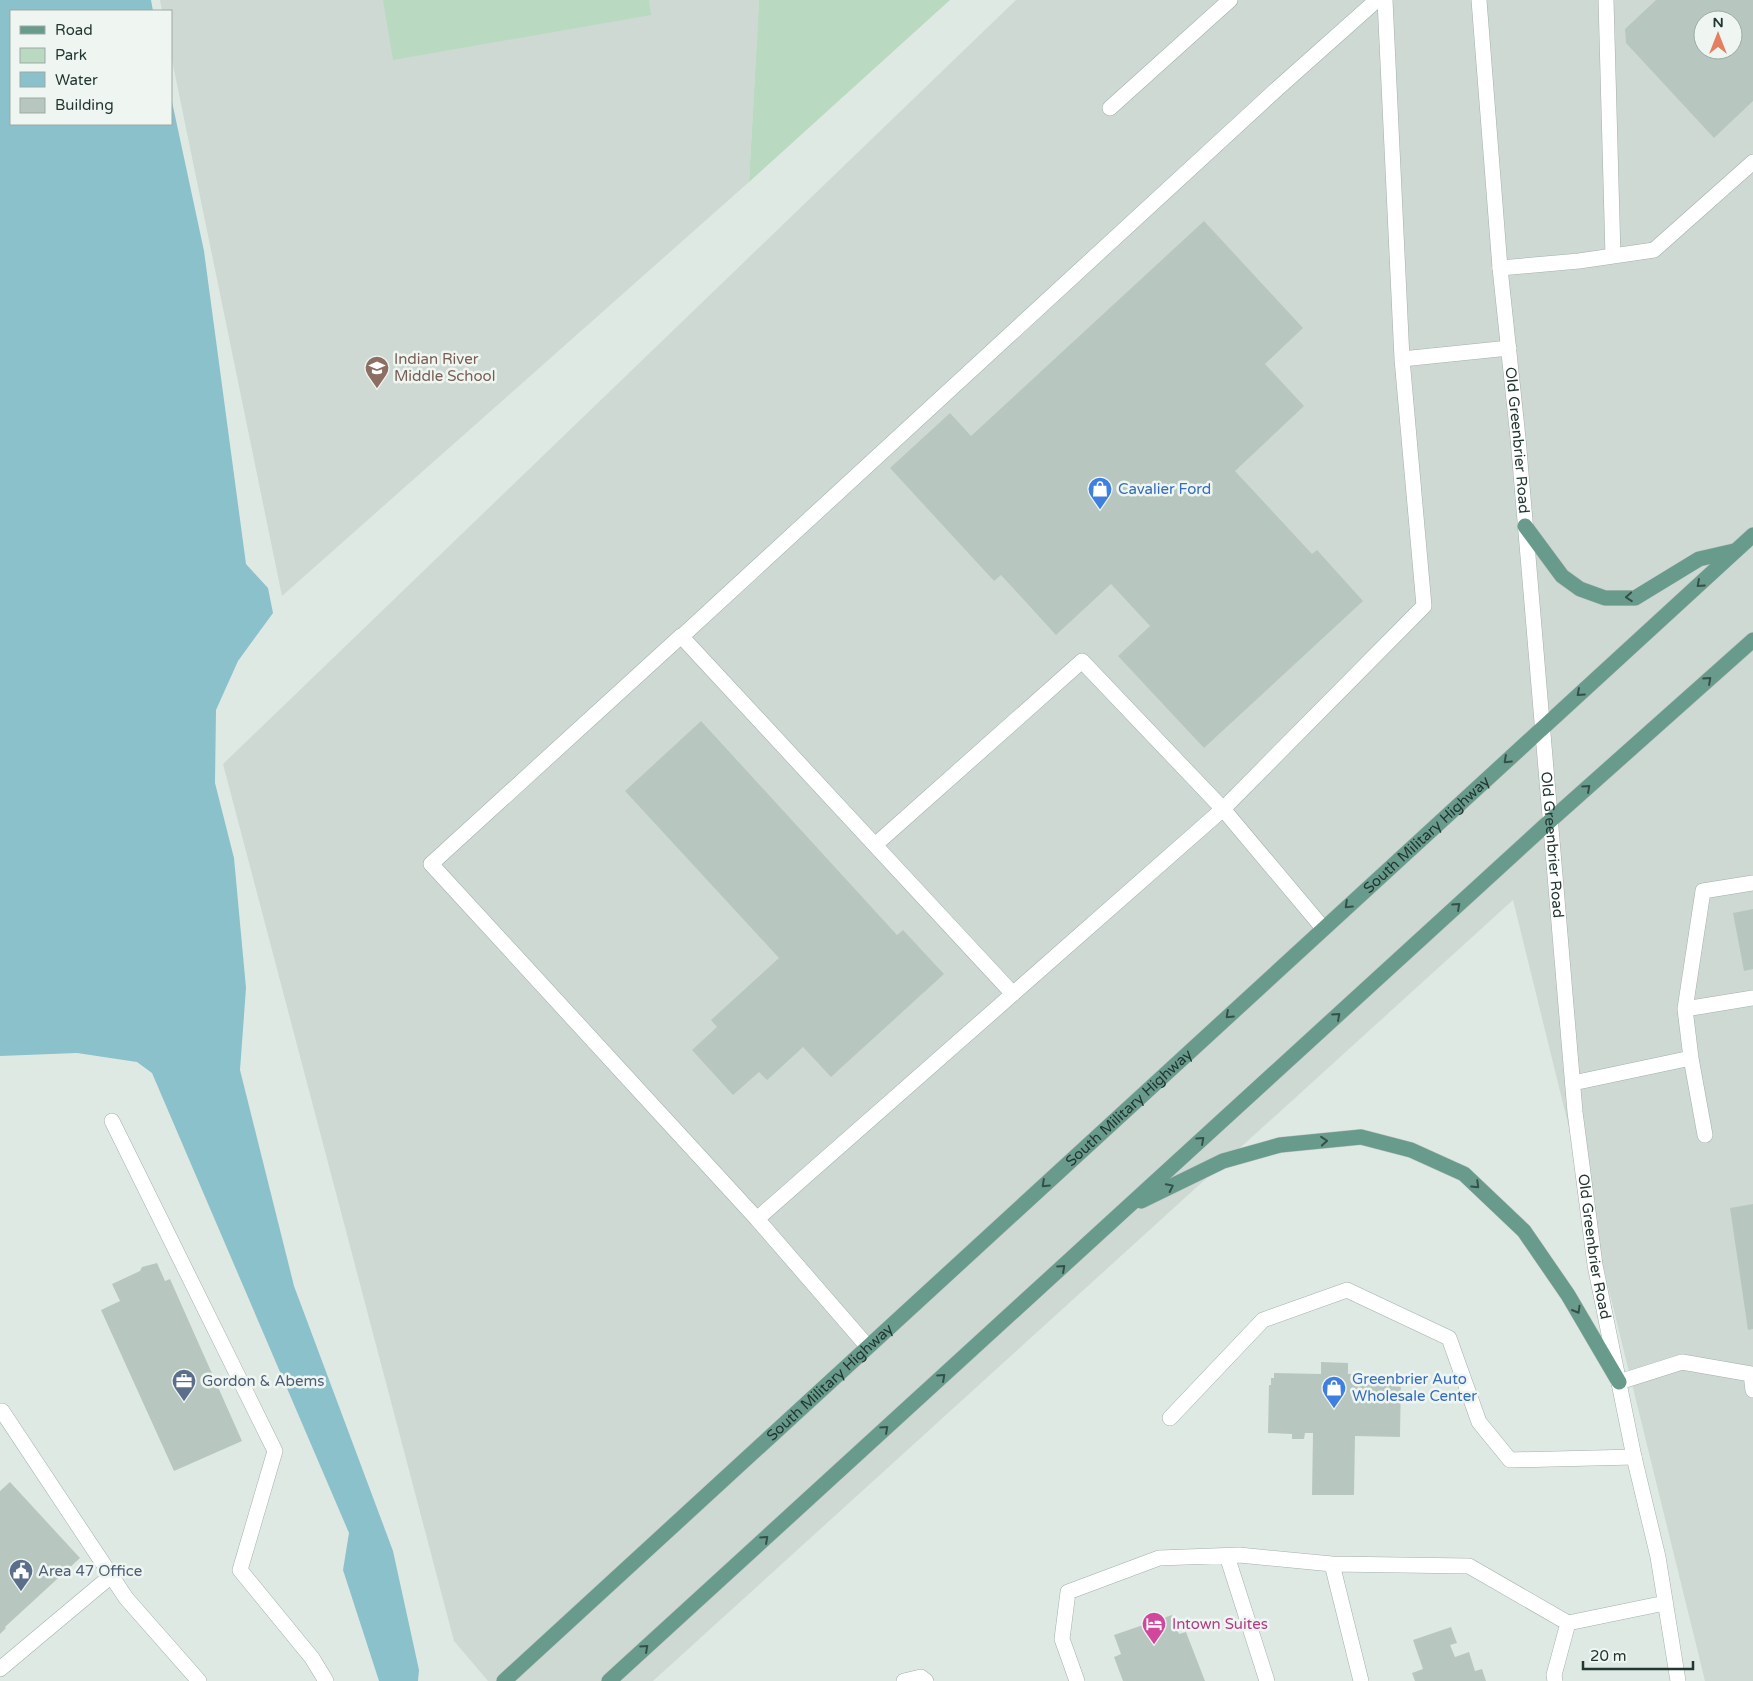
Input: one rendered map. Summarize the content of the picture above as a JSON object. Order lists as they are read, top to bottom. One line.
{"streets":{"main road":["South Military Highway"],"street":["Old Greenbrier Road"]},"crossings":[["Old Greenbrier Road","South Military Highway"]],"places":{"school or university":["Indian River Middle School"],"shop":["Cavalier Ford","Greenbrier Auto Wholesale Center"],"office":["Gordon & Abems"],"public building":["Area 47 Office"],"hotel":["Intown Suites"]},"legend":["Road","Park","Water","Building"],"scale_bar":"20 m","north":"top"}
